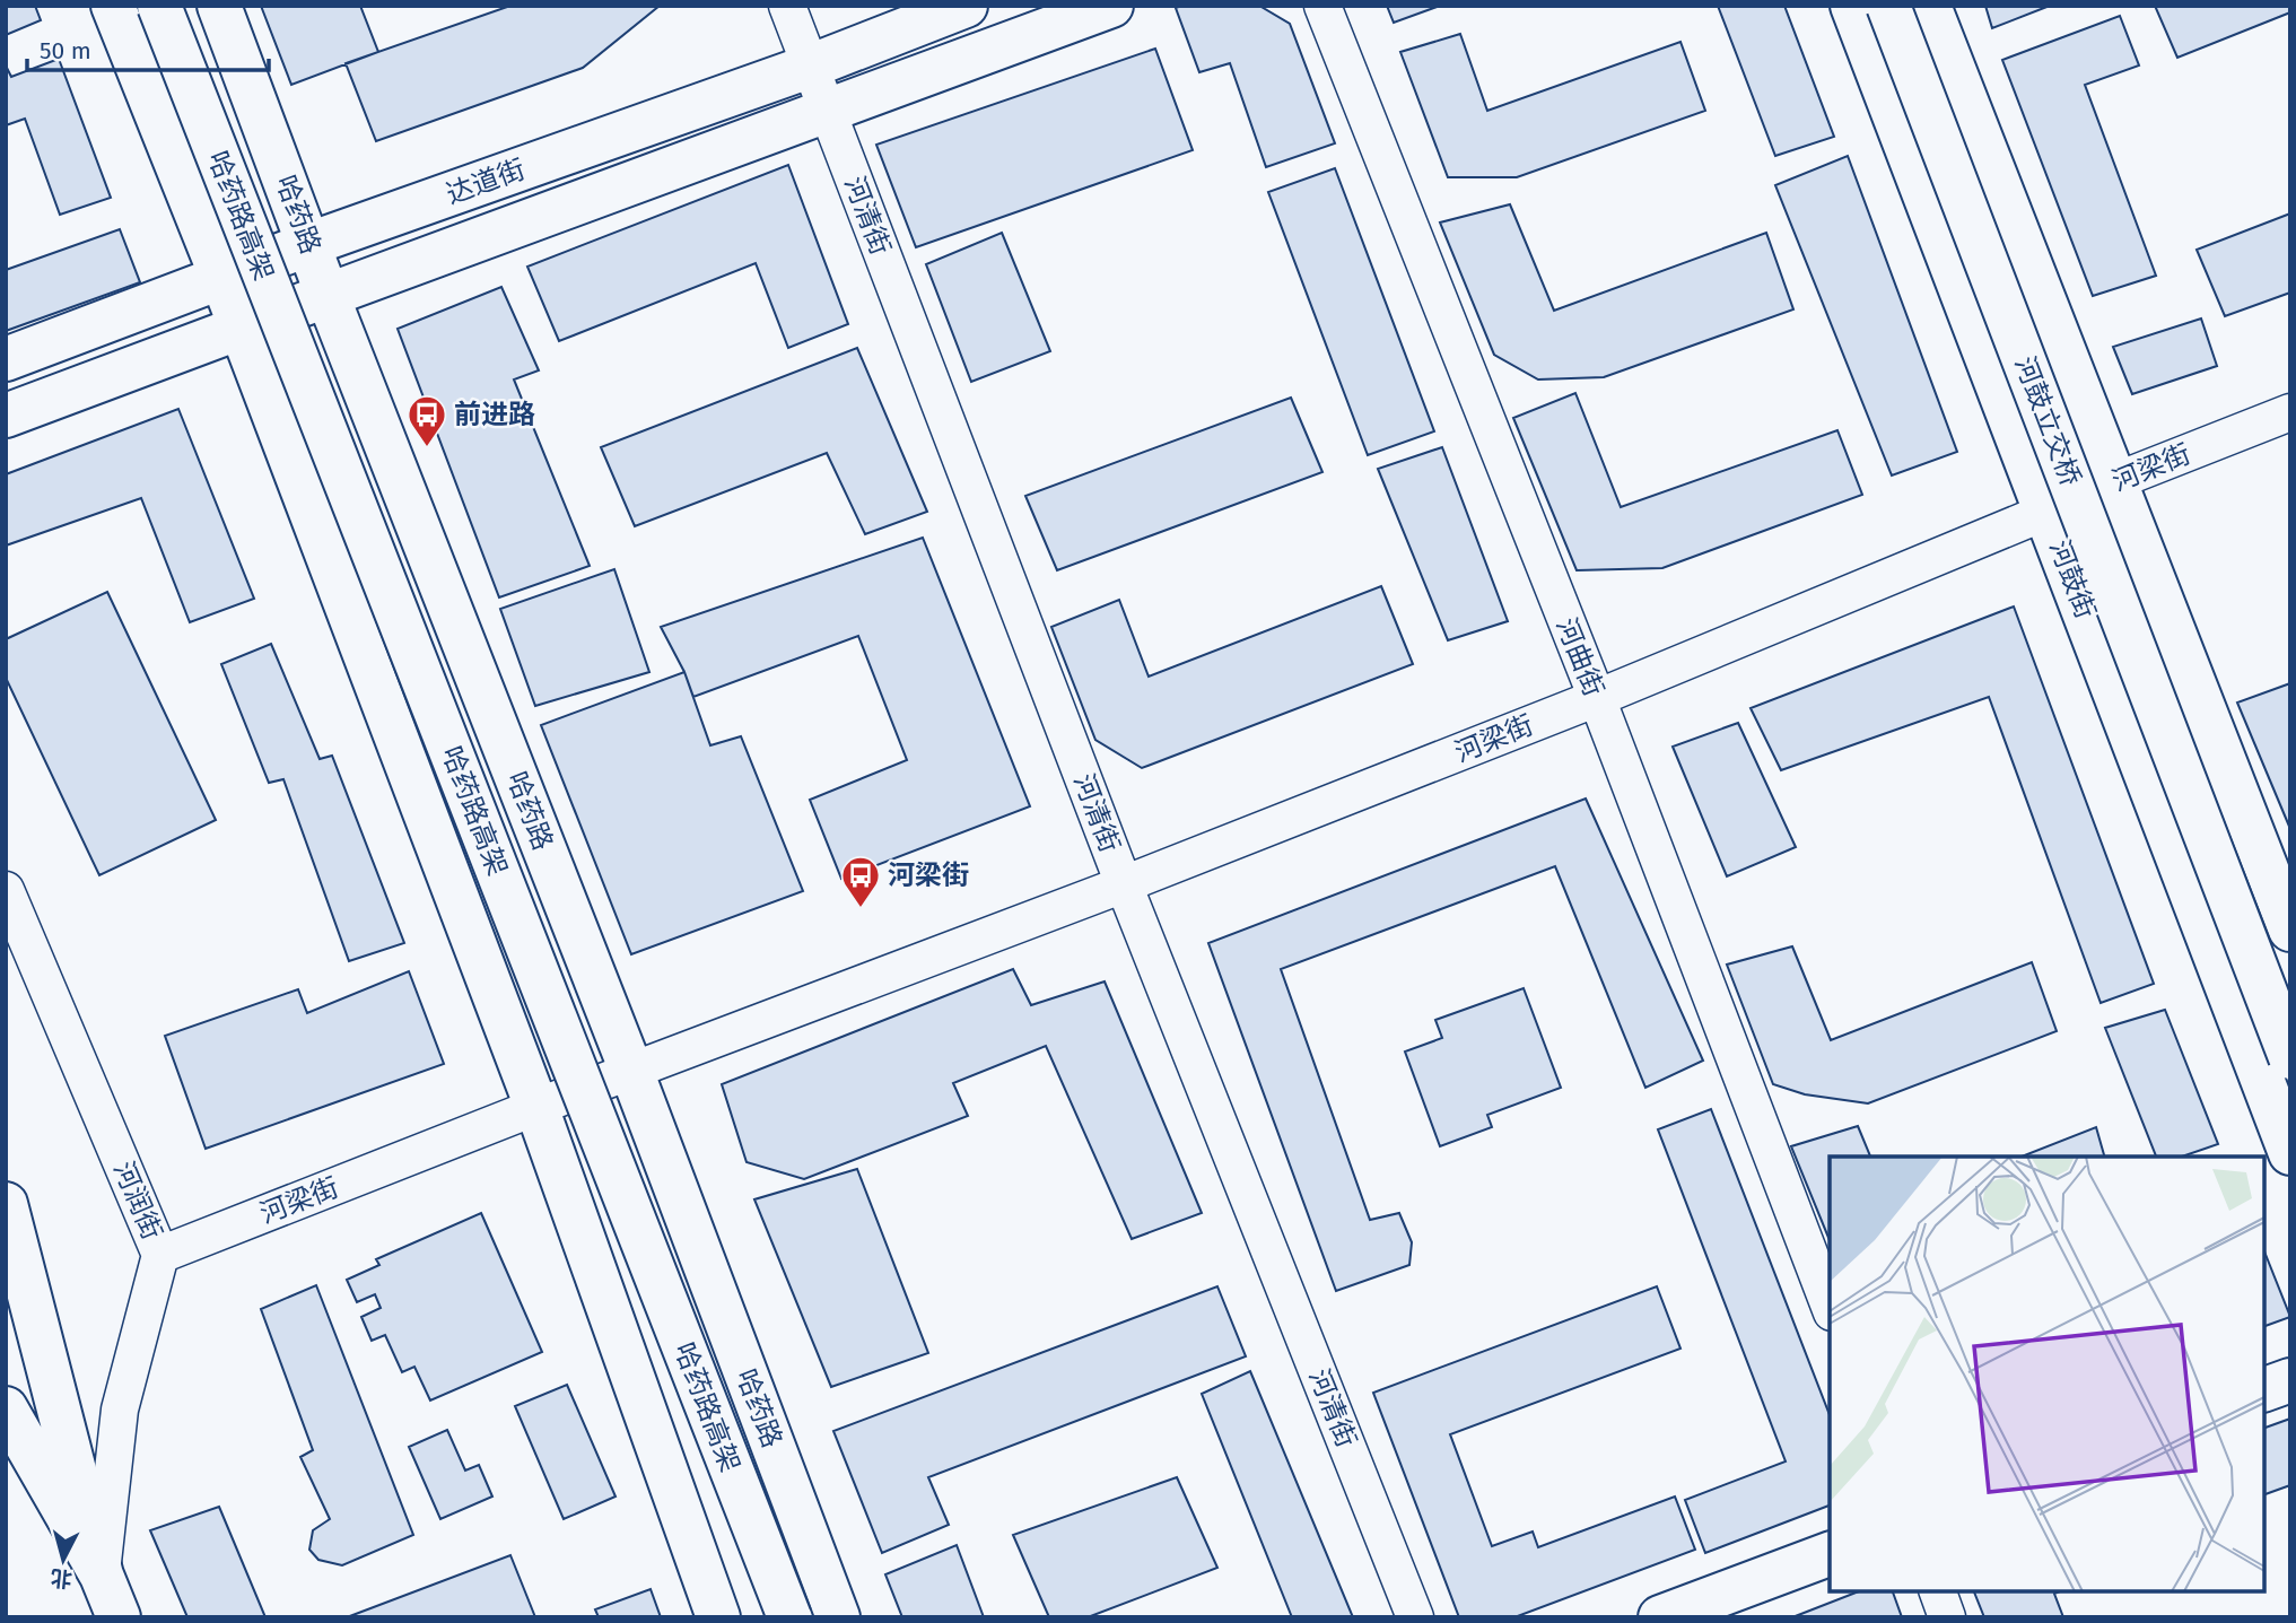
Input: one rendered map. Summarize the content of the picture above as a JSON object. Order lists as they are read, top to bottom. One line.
{"streets":{"main road":["达道街","哈药路","哈药路高架","河鼓立交桥","河鼓街","河润街"],"street":["河清街","河梁街","河曲街"]},"crossings":[["达道街","哈药路"],["达道街","河清街"],["哈药路","河梁街"],["河清街","河梁街"],["河梁街","河鼓街"],["河梁街","河曲街"],["河梁街","河润街"]],"places":{"bus stop":["前进路","河梁街"]},"scale_bar":"50 m","north":"bottom"}
